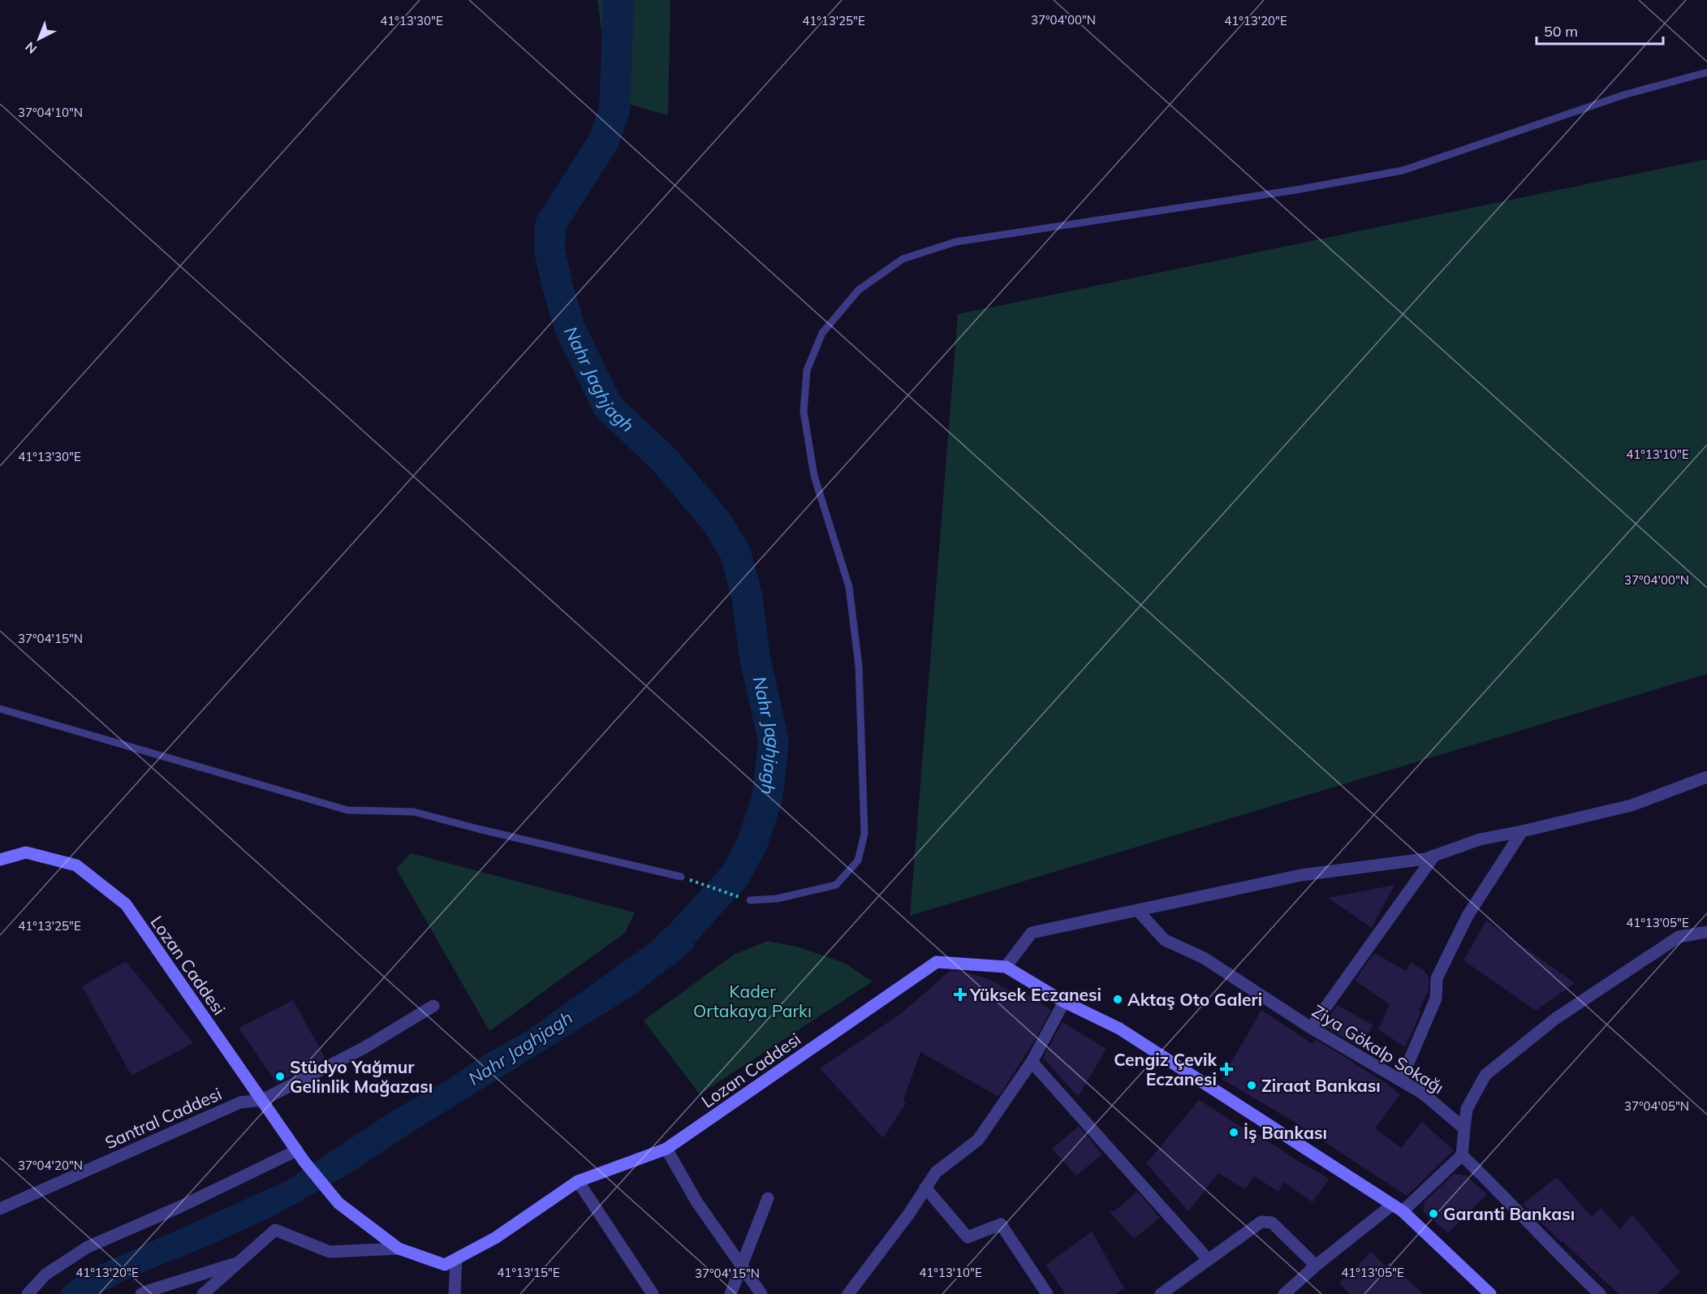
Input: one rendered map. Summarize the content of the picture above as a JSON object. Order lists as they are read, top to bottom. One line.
{"streets":{"main road":["Lozan Caddesi"],"street":["Ziya Gökalp Sokağı","Santral Caddesi"]},"crossings":[["Lozan Caddesi","Santral Caddesi"]],"water":["Nahr Jaghjagh"],"parks":["Kader Ortakaya Parkı"],"places":{"health":["Yüksek Eczanesi","Cengiz Çevik Eczanesi"],"other":["Aktaş Oto Galeri","Stüdyo Yağmur Gelinlik Mağazası","Ziraat Bankası","İş Bankası","Garanti Bankası"]},"scale_bar":"50 m","north":"bottom left","coordinates":["37°04'00\"N","41°13'30\"E","41°13'25\"E","41°13'20\"E","37°04'10\"N","41°13'10\"E","37°04'15\"N","41°13'05\"E","37°04'05\"N","37°04'20\"N","41°13'15\"E"]}
